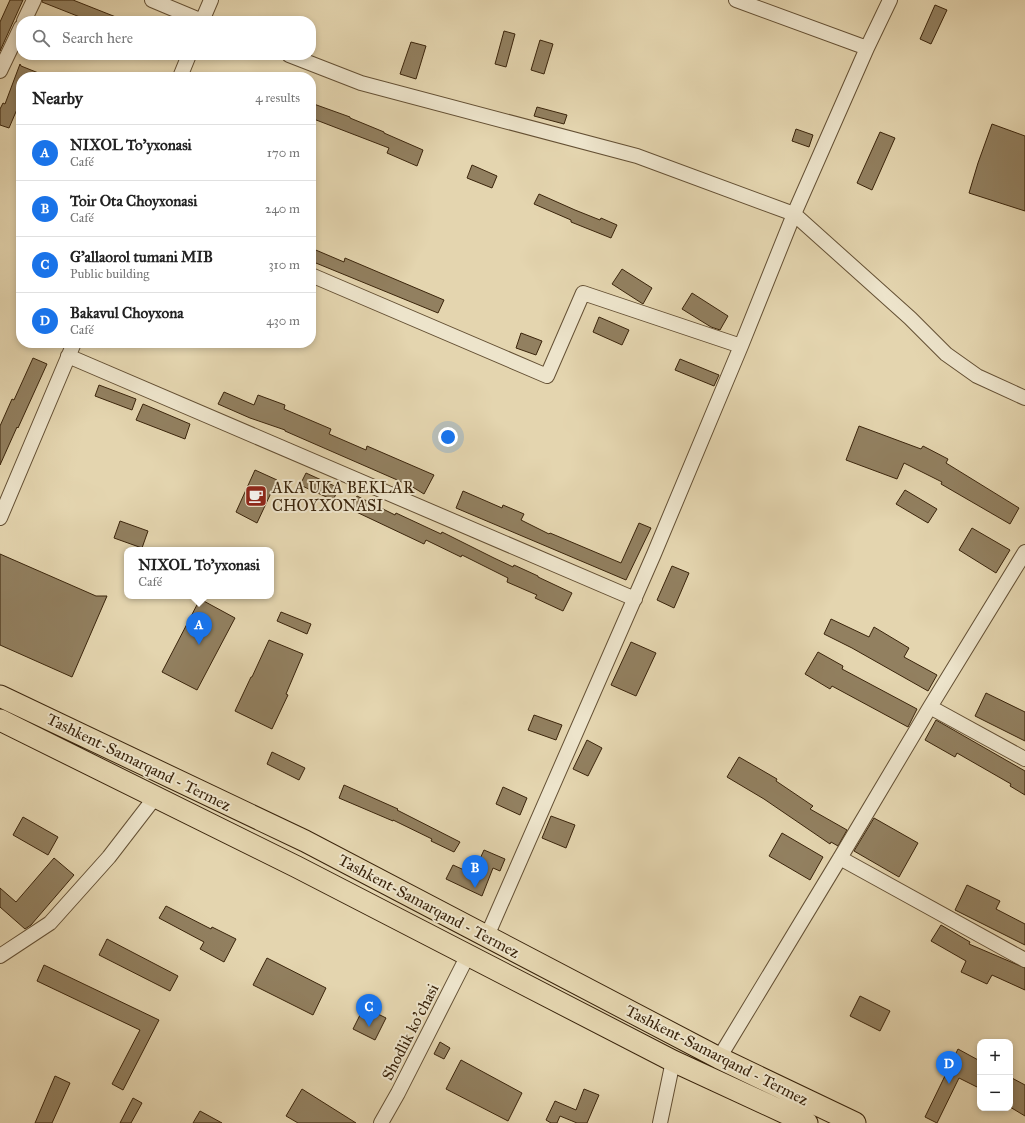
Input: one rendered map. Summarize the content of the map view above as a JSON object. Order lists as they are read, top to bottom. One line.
{"streets":{"highway":["Tashkent-Samarqand - Termez"],"street":["Shodlik ko'chasi"]},"crossings":[["Tashkent-Samarqand - Termez","Shodlik ko'chasi"]],"places":{"cafe":["AKA UKA BEKLAR CHOYXONASI"]},"page":{"search":"Search here","heading":["Nearby","4 results"],"list":[{"mark":"A","name":"NIXOL To'yxonasi","note":"Café","value":"170 m"},{"mark":"B","name":"Toir Ota Choyxonasi","note":"Café","value":"240 m"},{"mark":"C","name":"G'allaorol tumani MIB","note":"Public building","value":"310 m"},{"mark":"D","name":"Bakavul Choyxona","note":"Café","value":"430 m"}],"popup":["NIXOL To'yxonasi","Café"],"pins":["A","B","C","D"],"map_buttons":["+","−"]}}
